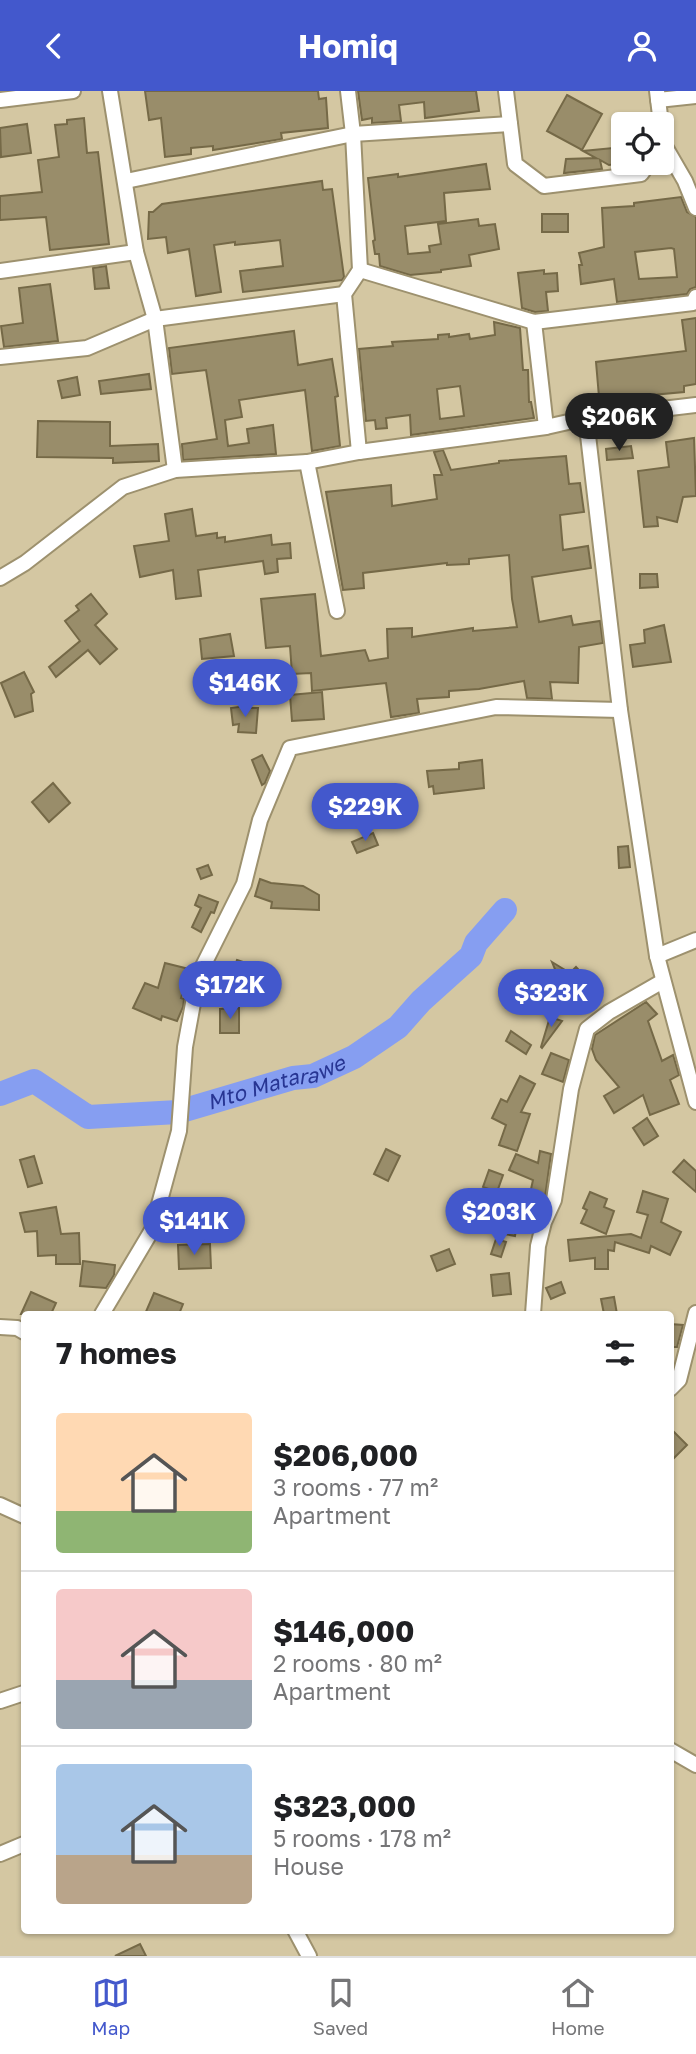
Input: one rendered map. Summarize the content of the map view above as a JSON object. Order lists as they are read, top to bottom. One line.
{"water":["Mto Matarawe"],"page":{"header":"Homiq","price":["$206K","$146K","$229K","$172K","$323K","$203K","$141K"],"heading":"7 homes","list":[{"name":"$206,000","note":"3 rooms · 77 m² · Apartment"},{"name":"$146,000","note":"2 rooms · 80 m² · Apartment"},{"name":"$323,000","note":"5 rooms · 178 m² · House"}],"tabs":["Map","Saved","Home"]}}
